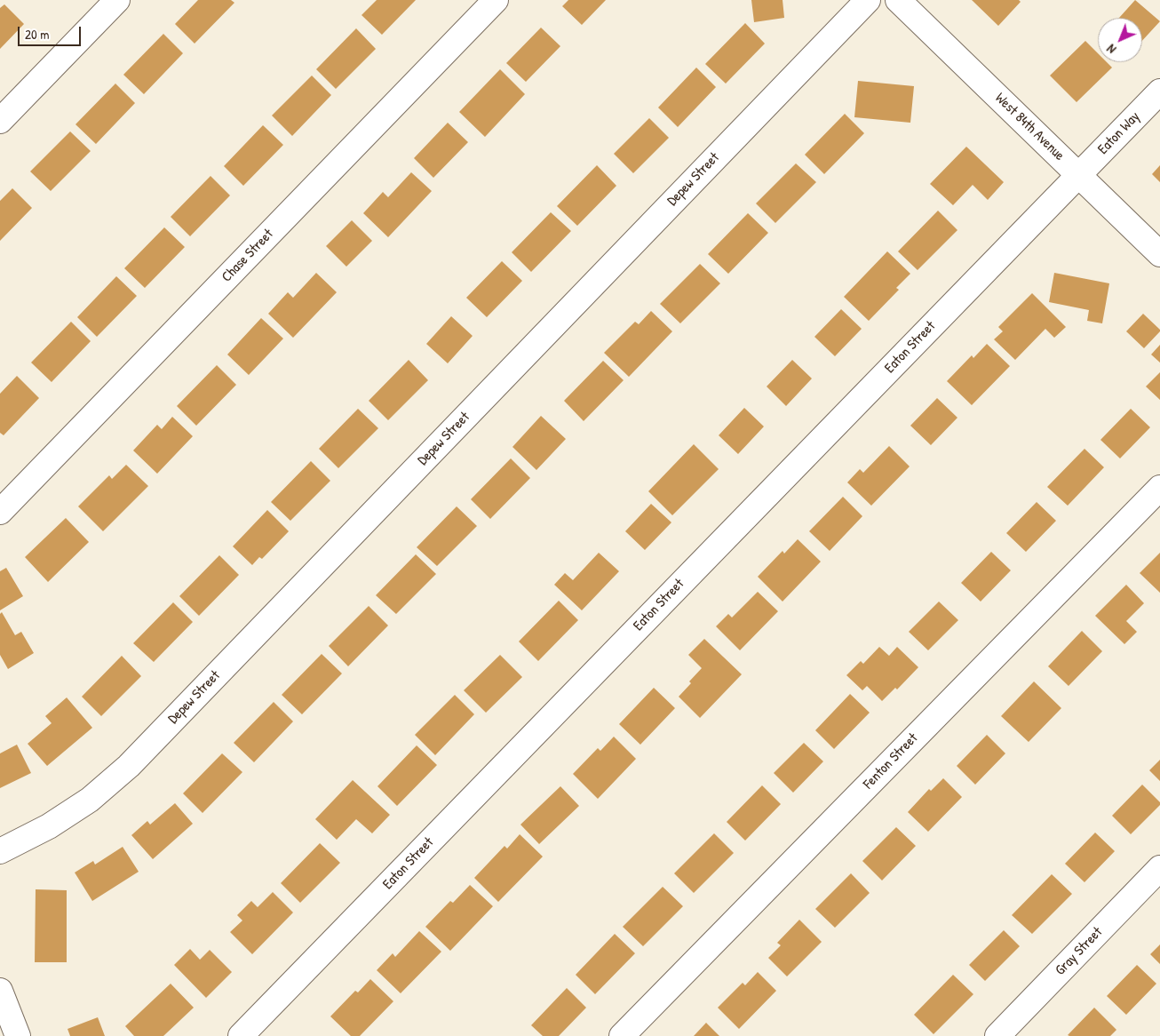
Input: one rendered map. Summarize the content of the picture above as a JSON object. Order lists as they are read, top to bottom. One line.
{"streets":{"street":["West 84th Avenue","Eaton Way","Depew Street","Chase Street","Eaton Street","Fenton Street","Gray Street"]},"crossings":[["West 84th Avenue","Eaton Way"],["West 84th Avenue","Eaton Street"],["Eaton Way","Eaton Street"]],"scale_bar":"20 m","north":"bottom left"}
